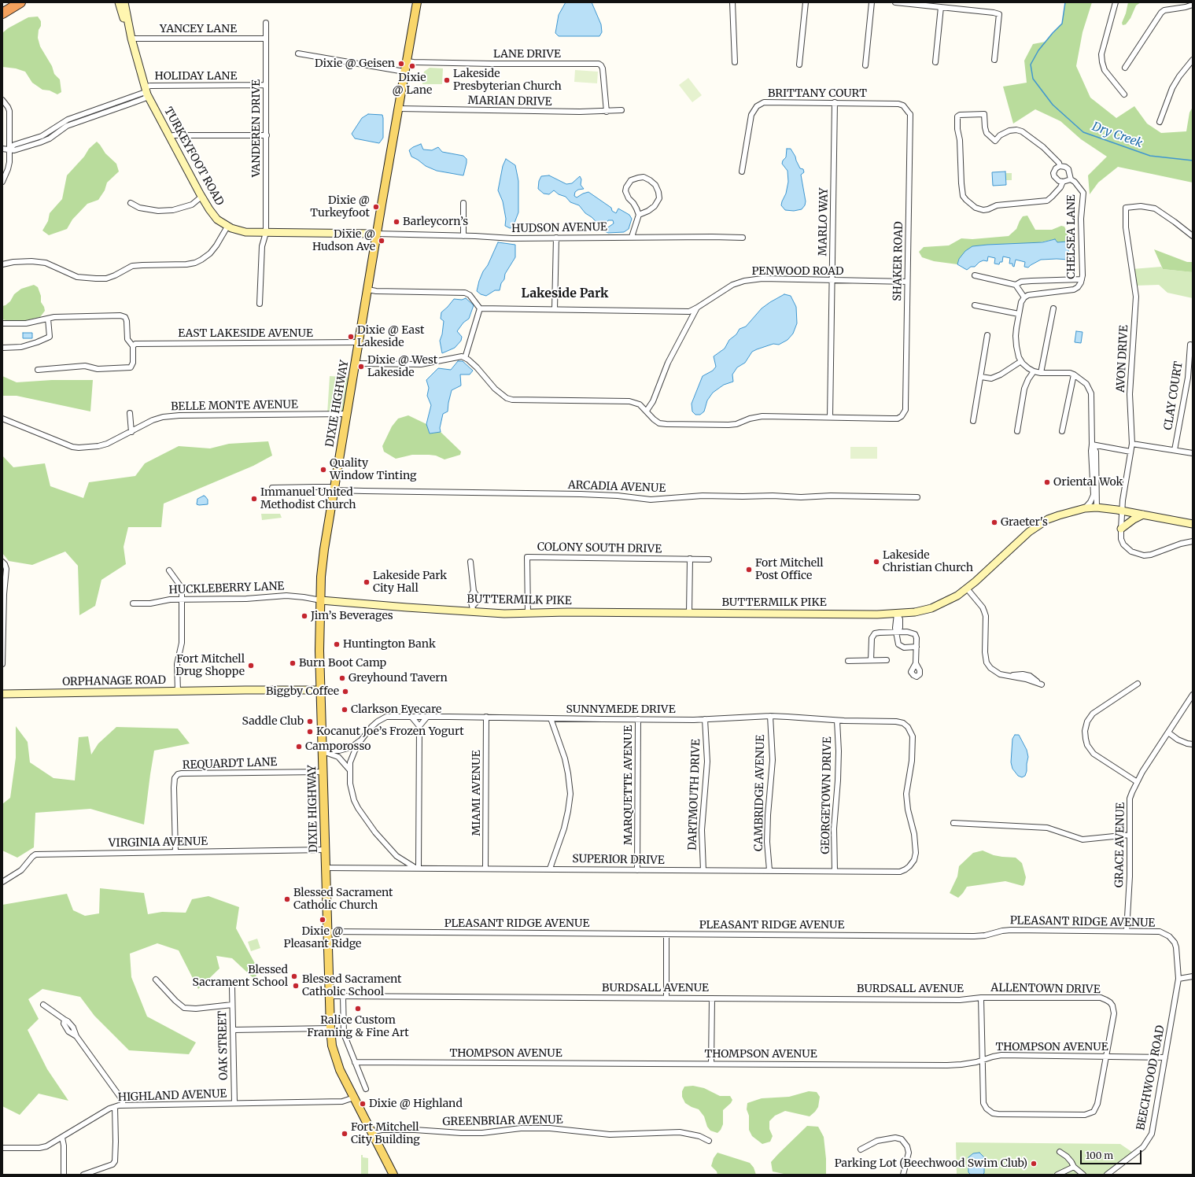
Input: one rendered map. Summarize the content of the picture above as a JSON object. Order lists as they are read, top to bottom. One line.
{"streets":{"main road":["TURKEYFOOT ROAD","DIXIE HIGHWAY","BUTTERMILK PIKE","ORPHANAGE ROAD"],"street":["YANCEY LANE","LANE DRIVE","HOLIDAY LANE","BRITTANY COURT","MARIAN DRIVE","VANDEREN DRIVE","MARLO WAY","HUDSON AVENUE","CHELSEA LANE","SHAKER ROAD","PENWOOD ROAD","EAST LAKESIDE AVENUE","AVON DRIVE","CLAY COURT","BELLE MONTE AVENUE","ARCADIA AVENUE","COLONY SOUTH DRIVE","HUCKLEBERRY LANE","SUNNYMEDE DRIVE","REQUARDT LANE","MARQUETTE AVENUE","MIAMI AVENUE","CAMBRIDGE AVENUE","DARTMOUTH DRIVE","GEORGETOWN DRIVE","VIRGINIA AVENUE","GRACE AVENUE","SUPERIOR DRIVE","PLEASANT RIDGE AVENUE","BURDSALL AVENUE","ALLENTOWN DRIVE","OAK STREET","THOMPSON AVENUE","BEECHWOOD ROAD","HIGHLAND AVENUE","GREENBRIAR AVENUE"]},"crossings":[["YANCEY LANE","VANDEREN DRIVE"],["YANCEY LANE","TURKEYFOOT ROAD"],["LANE DRIVE","MARIAN DRIVE"],["LANE DRIVE","DIXIE HIGHWAY"],["HOLIDAY LANE","VANDEREN DRIVE"],["HOLIDAY LANE","TURKEYFOOT ROAD"],["BRITTANY COURT","MARLO WAY"],["BRITTANY COURT","SHAKER ROAD"],["MARIAN DRIVE","DIXIE HIGHWAY"],["VANDEREN DRIVE","TURKEYFOOT ROAD"],["TURKEYFOOT ROAD","HUDSON AVENUE"],["TURKEYFOOT ROAD","DIXIE HIGHWAY"],["MARLO WAY","SHAKER ROAD"],["MARLO WAY","PENWOOD ROAD"],["HUDSON AVENUE","DIXIE HIGHWAY"],["SHAKER ROAD","PENWOOD ROAD"],["EAST LAKESIDE AVENUE","DIXIE HIGHWAY"],["AVON DRIVE","BUTTERMILK PIKE"],["DIXIE HIGHWAY","BELLE MONTE AVENUE"],["DIXIE HIGHWAY","ARCADIA AVENUE"],["DIXIE HIGHWAY","HUCKLEBERRY LANE"],["DIXIE HIGHWAY","BUTTERMILK PIKE"],["DIXIE HIGHWAY","ORPHANAGE ROAD"],["DIXIE HIGHWAY","REQUARDT LANE"],["DIXIE HIGHWAY","VIRGINIA AVENUE"],["DIXIE HIGHWAY","SUPERIOR DRIVE"],["DIXIE HIGHWAY","PLEASANT RIDGE AVENUE"],["DIXIE HIGHWAY","BURDSALL AVENUE"],["DIXIE HIGHWAY","HIGHLAND AVENUE"],["DIXIE HIGHWAY","GREENBRIAR AVENUE"],["COLONY SOUTH DRIVE","BUTTERMILK PIKE"],["HUCKLEBERRY LANE","BUTTERMILK PIKE"],["SUNNYMEDE DRIVE","MARQUETTE AVENUE"],["SUNNYMEDE DRIVE","MIAMI AVENUE"],["SUNNYMEDE DRIVE","CAMBRIDGE AVENUE"],["SUNNYMEDE DRIVE","DARTMOUTH DRIVE"],["SUNNYMEDE DRIVE","GEORGETOWN DRIVE"],["SUNNYMEDE DRIVE","SUPERIOR DRIVE"],["REQUARDT LANE","VIRGINIA AVENUE"],["MARQUETTE AVENUE","SUPERIOR DRIVE"],["MIAMI AVENUE","SUPERIOR DRIVE"],["CAMBRIDGE AVENUE","SUPERIOR DRIVE"],["DARTMOUTH DRIVE","SUPERIOR DRIVE"],["GEORGETOWN DRIVE","SUPERIOR DRIVE"],["GRACE AVENUE","PLEASANT RIDGE AVENUE"],["PLEASANT RIDGE AVENUE","BEECHWOOD ROAD"],["BURDSALL AVENUE","ALLENTOWN DRIVE"],["ALLENTOWN DRIVE","THOMPSON AVENUE"],["OAK STREET","HIGHLAND AVENUE"],["THOMPSON AVENUE","BEECHWOOD ROAD"]],"districts":["Lakeside Park"],"water":["Dry Creek"],"places":["Dixie @ Geisen","Dixie @ Lane","Lakeside Presbyterian Church","Dixie @ Turkeyfoot","Barleycorn’s","Dixie @ Hudson Ave","Dixie @ East Lakeside","Dixie @ West Lakeside","Quality Window Tinting","Oriental Wok","Immanuel United Methodist Church","Graeter's","Lakeside Christian Church","Fort Mitchell Post Office","Lakeside Park City Hall","Jim’s Beverages","Huntington Bank","Burn Boot Camp","Fort Mitchell Drug Shoppe","Greyhound Tavern","Biggby Coffee","Clarkson Eyecare","Saddle Club","Kocanut Joe’s Frozen Yogurt","Camporosso","Blessed Sacrament Catholic Church","Dixie @ Pleasant Ridge","Blessed Sacrament School","Blessed Sacrament Catholic School","Ralice Custom Framing & Fine Art","Dixie @ Highland","Fort Mitchell City Building","Parking Lot (Beechwood Swim Club)"],"scale_bar":"100 m"}
